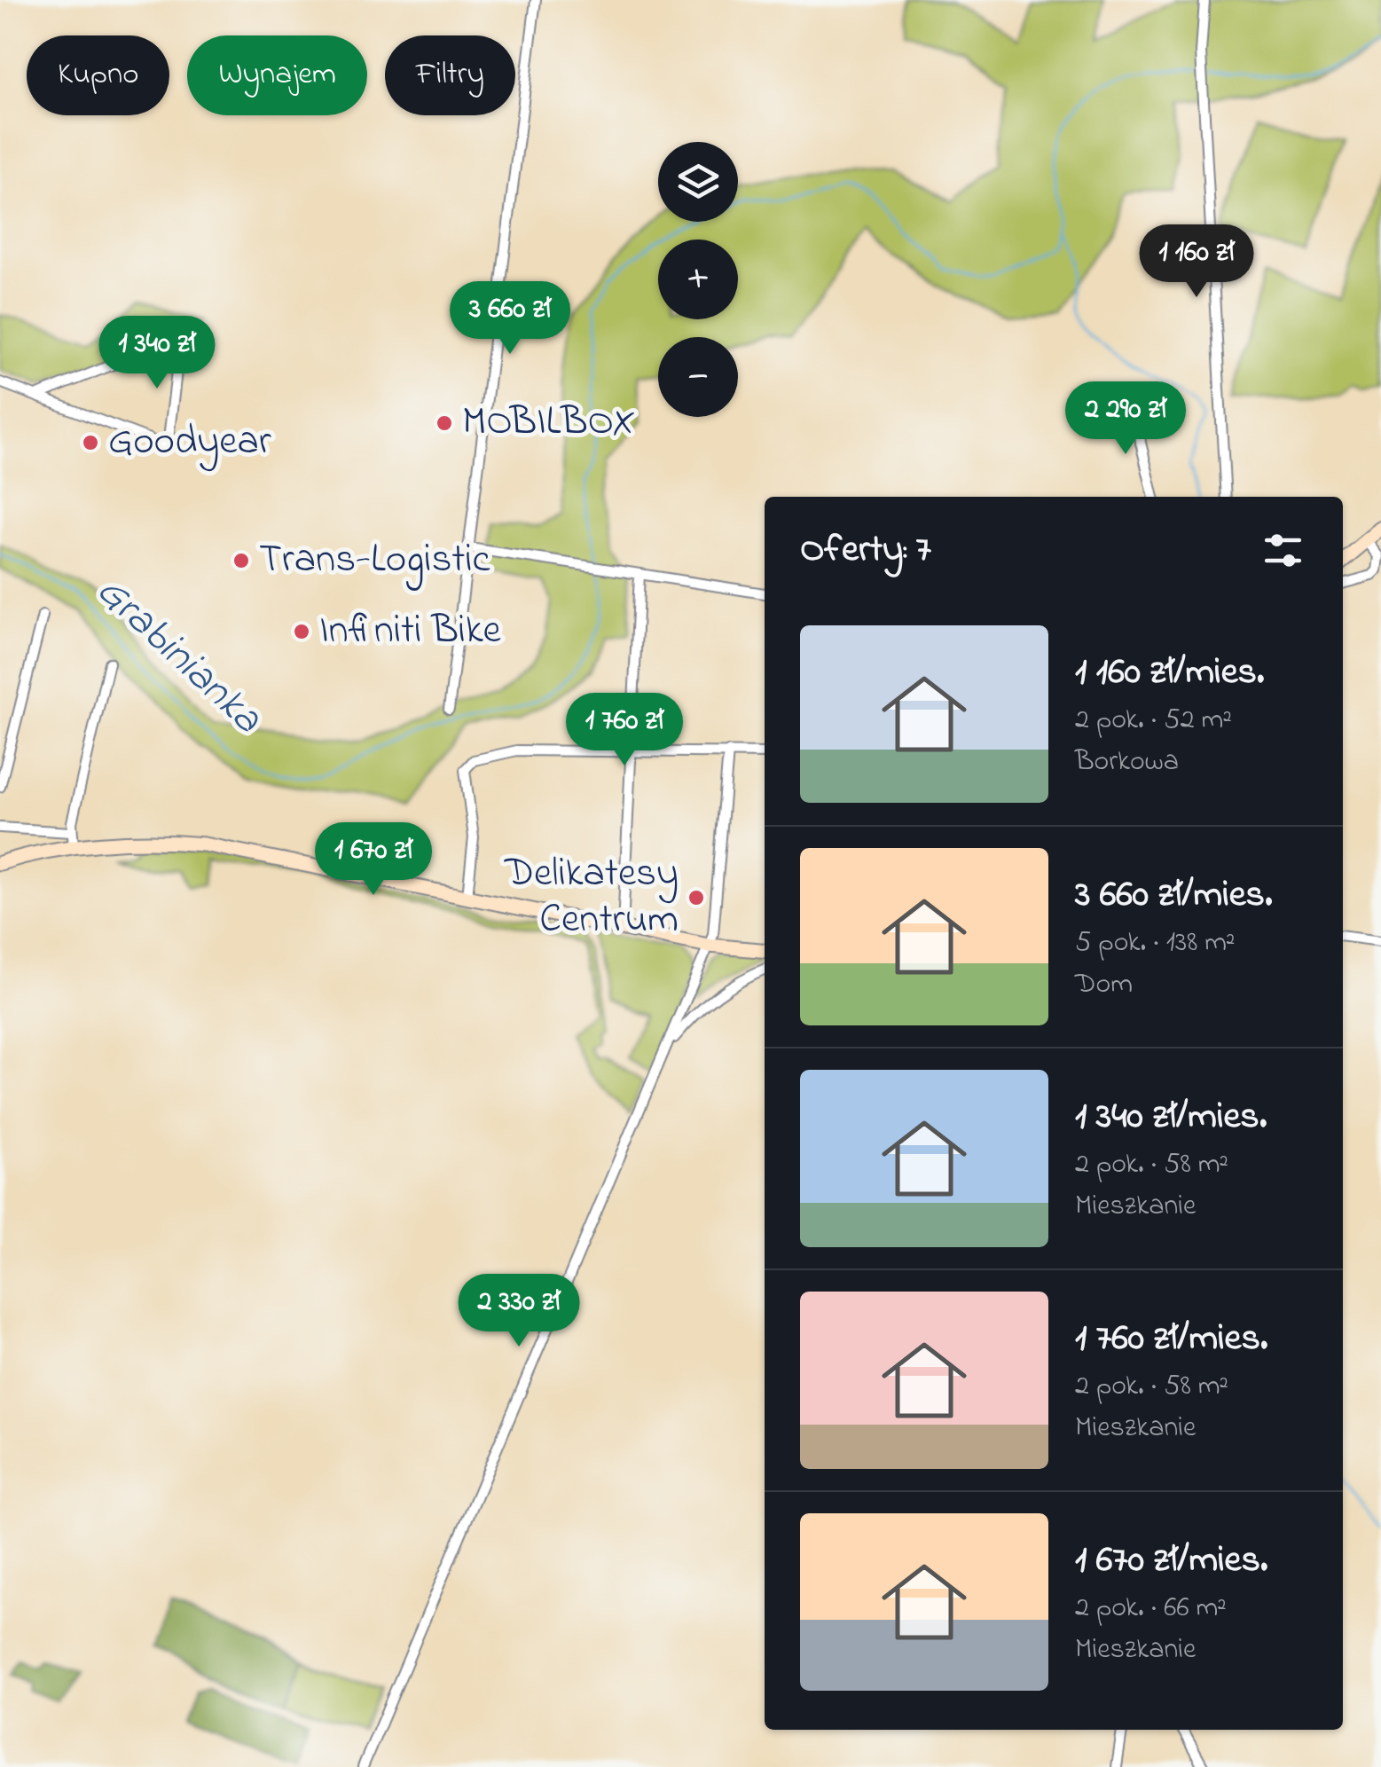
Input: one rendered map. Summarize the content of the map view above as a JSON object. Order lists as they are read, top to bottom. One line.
{"water":["Grabinianka"],"places":["MOBILBOX","Goodyear","Trans-Logistic","Infiniti Bike","Delikatesy Centrum"],"page":{"chip":["Kupno","Wynajem","Filtry"],"map_buttons":["+","−"],"price":["1 160 zł","3 660 zł","1 340 zł","2 290 zł","1 760 zł","1 670 zł","2 330 zł"],"heading":"Oferty: 7","list":[{"name":"1 160 zł/mies.","note":"2 pok. · 52 m² · Borkowa"},{"name":"3 660 zł/mies.","note":"5 pok. · 138 m² · Dom"},{"name":"1 340 zł/mies.","note":"2 pok. · 58 m² · Mieszkanie"},{"name":"1 760 zł/mies.","note":"2 pok. · 58 m² · Mieszkanie"},{"name":"1 670 zł/mies.","note":"2 pok. · 66 m² · Mieszkanie"}]}}
